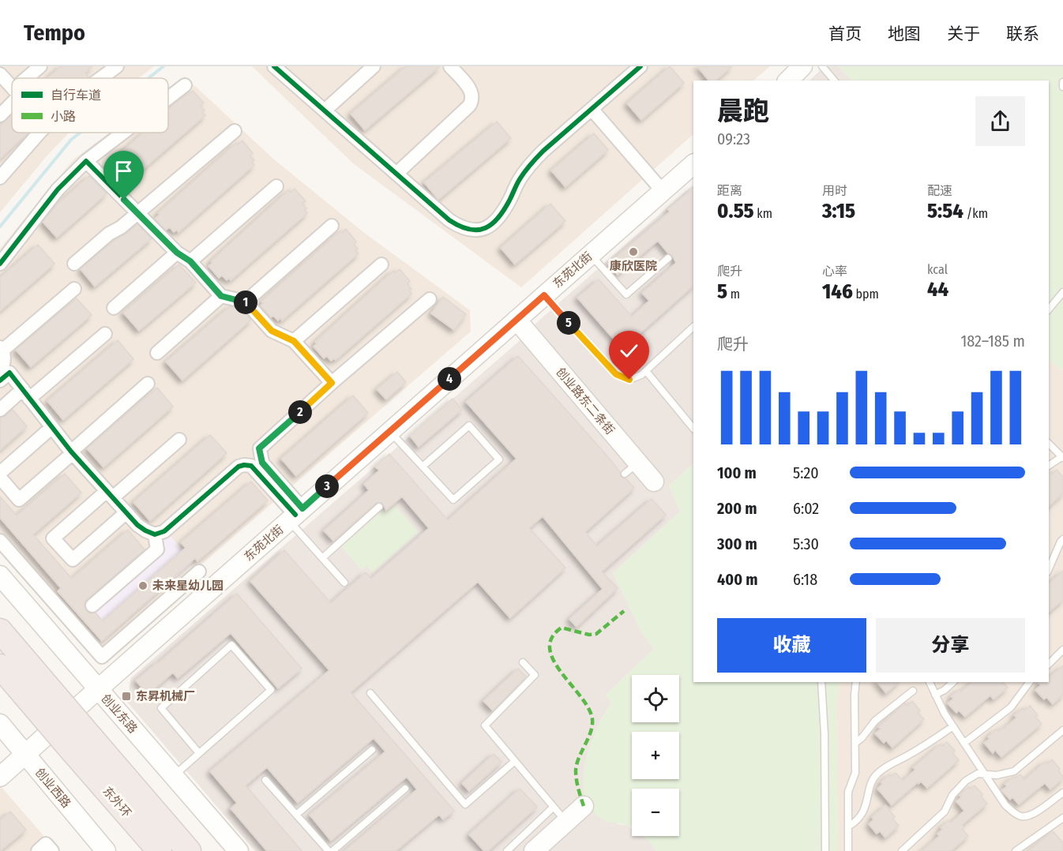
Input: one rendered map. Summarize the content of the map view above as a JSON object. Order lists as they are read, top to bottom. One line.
{"streets":{"highway":["东外环"],"main road":["东苑北街","创业路东二条街","创业东路","创业西路"]},"crossings":[["东苑北街","创业路东二条街"],["东苑北街","创业东路"],["东苑北街","创业西路"]],"places":{"other":["康欣医院","未来星幼儿园"],"transit":["东昇机械厂"]},"legend":["自行车道","小路"],"page":{"header":"Tempo","nav":["首页","地图","关于","联系"],"heading":["晨跑","09:23"],"stats":[["距离","0.55 km"],["用时","3:15"],["配速","5:54 /km"],["爬升","5 m"],["心率","146 bpm"],["kcal","44"]],"pins":["1","5","4","2","3"],"chart":["爬升","182–185 m"],"list":[{"name":"100 m","note":"5:20"},{"name":"200 m","note":"6:02"},{"name":"300 m","note":"5:30"},{"name":"400 m","note":"6:18"}],"buttons":["收藏","分享"],"map_buttons":["+","−"]}}
